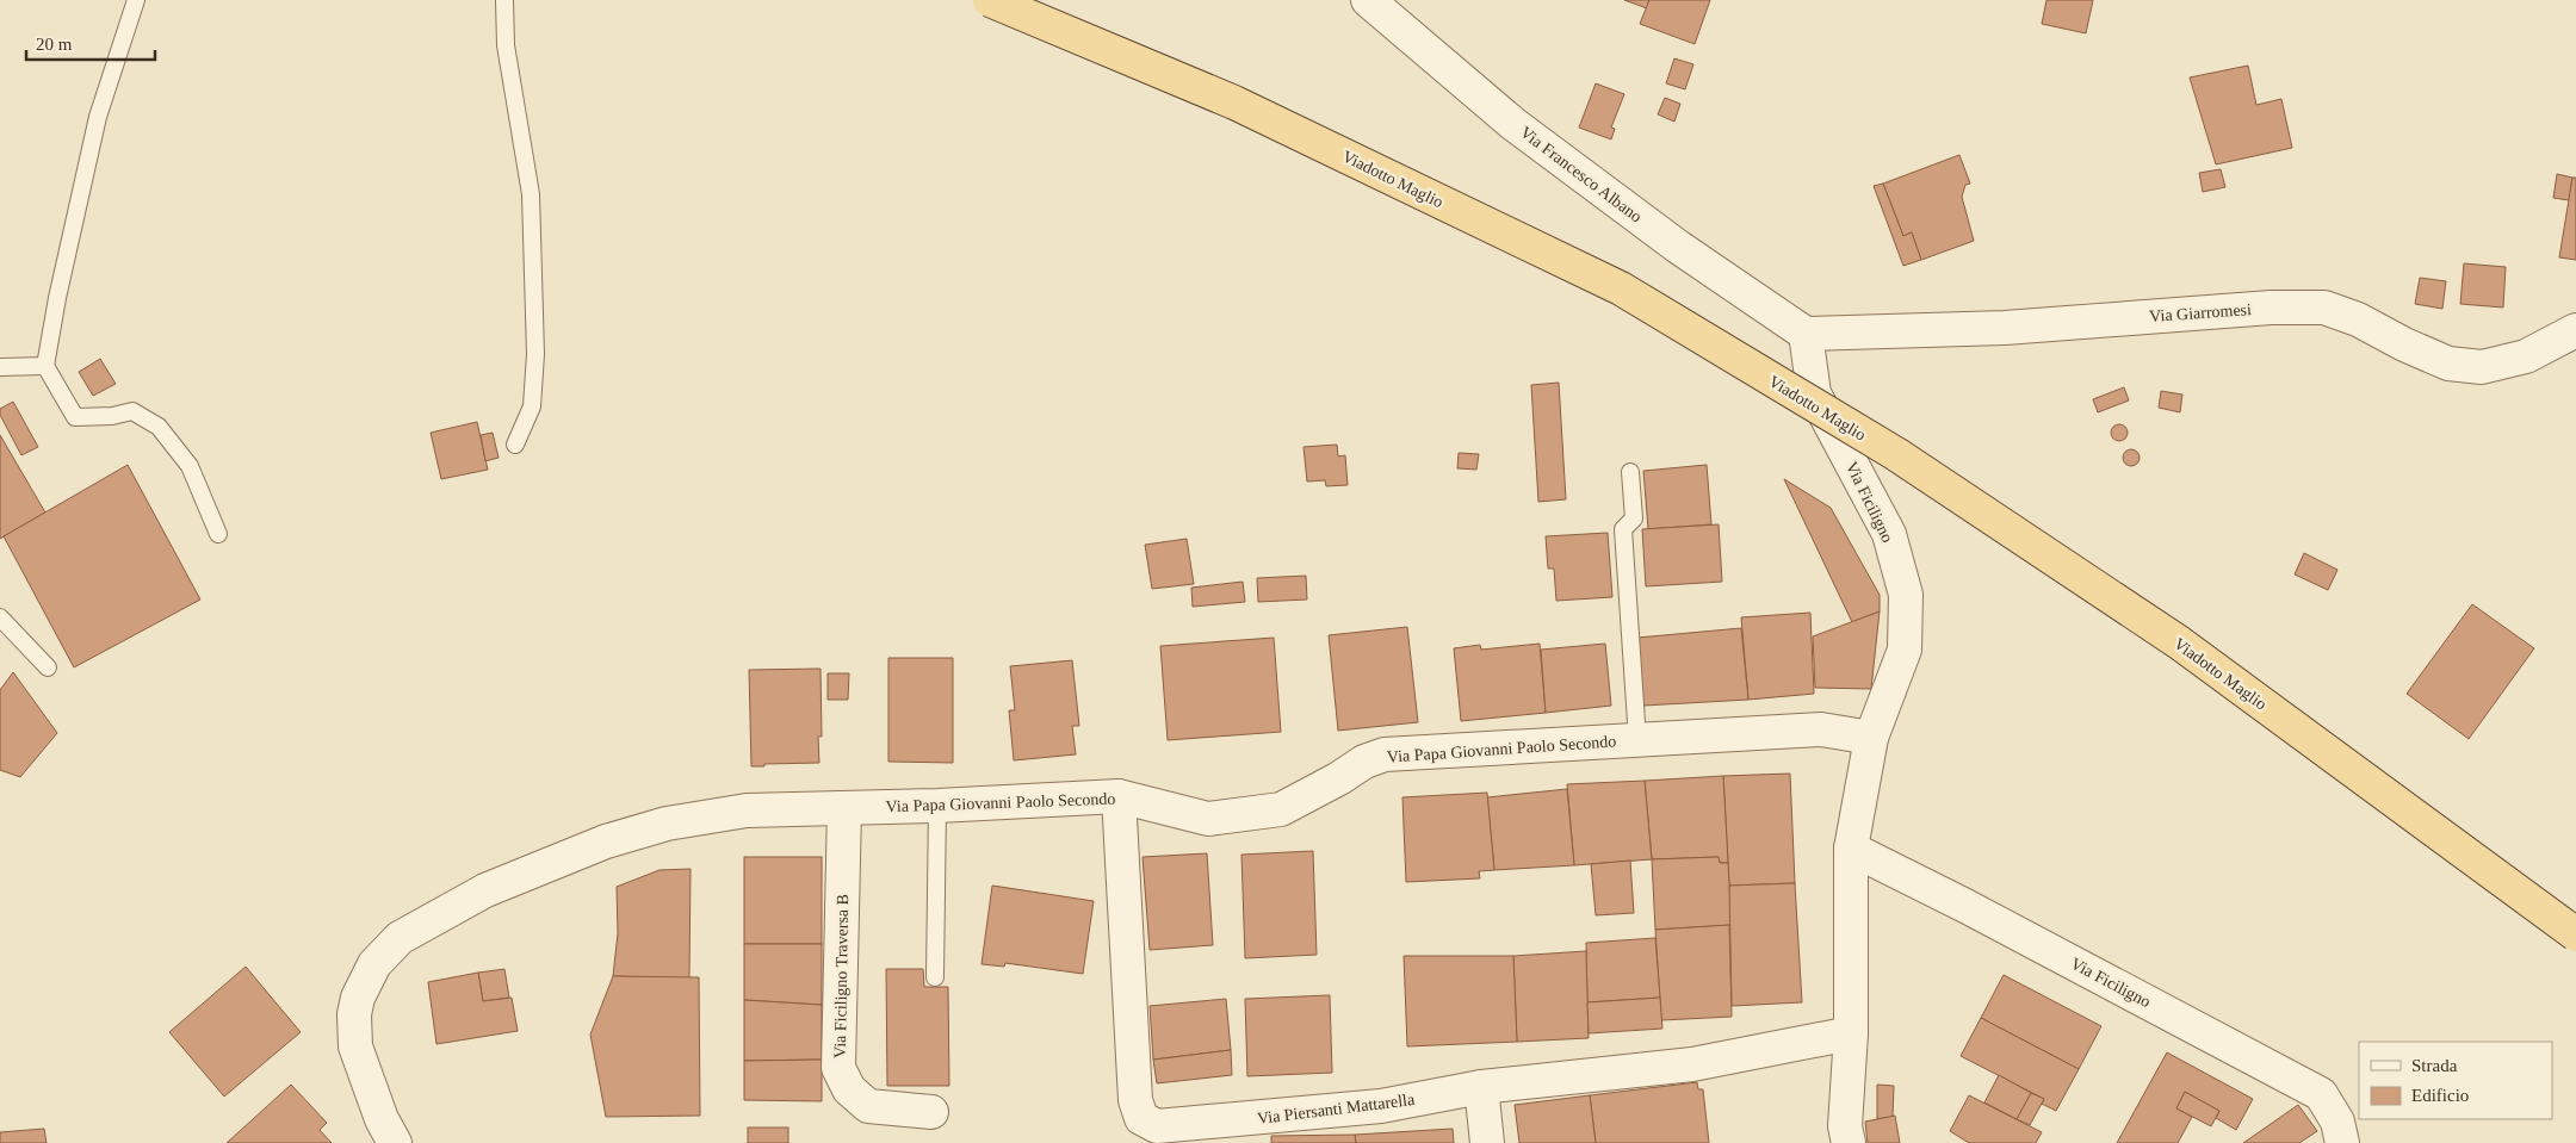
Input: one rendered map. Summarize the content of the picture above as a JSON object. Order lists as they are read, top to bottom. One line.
{"streets":{"main road":["Viadotto Maglio"],"street":["Via Francesco Albano","Via Giarromesi","Via Ficiligno","Via Papa Giovanni Paolo Secondo","Via Ficiligno Traversa B","Via Piersanti Mattarella"]},"crossings":[["Via Francesco Albano","Via Giarromesi"],["Via Francesco Albano","Via Ficiligno"],["Via Giarromesi","Via Ficiligno"],["Via Ficiligno","Via Papa Giovanni Paolo Secondo"],["Via Ficiligno","Via Piersanti Mattarella"],["Via Papa Giovanni Paolo Secondo","Via Ficiligno Traversa B"],["Via Papa Giovanni Paolo Secondo","Via Piersanti Mattarella"]],"legend":["Strada","Edificio"],"scale_bar":"20 m"}
